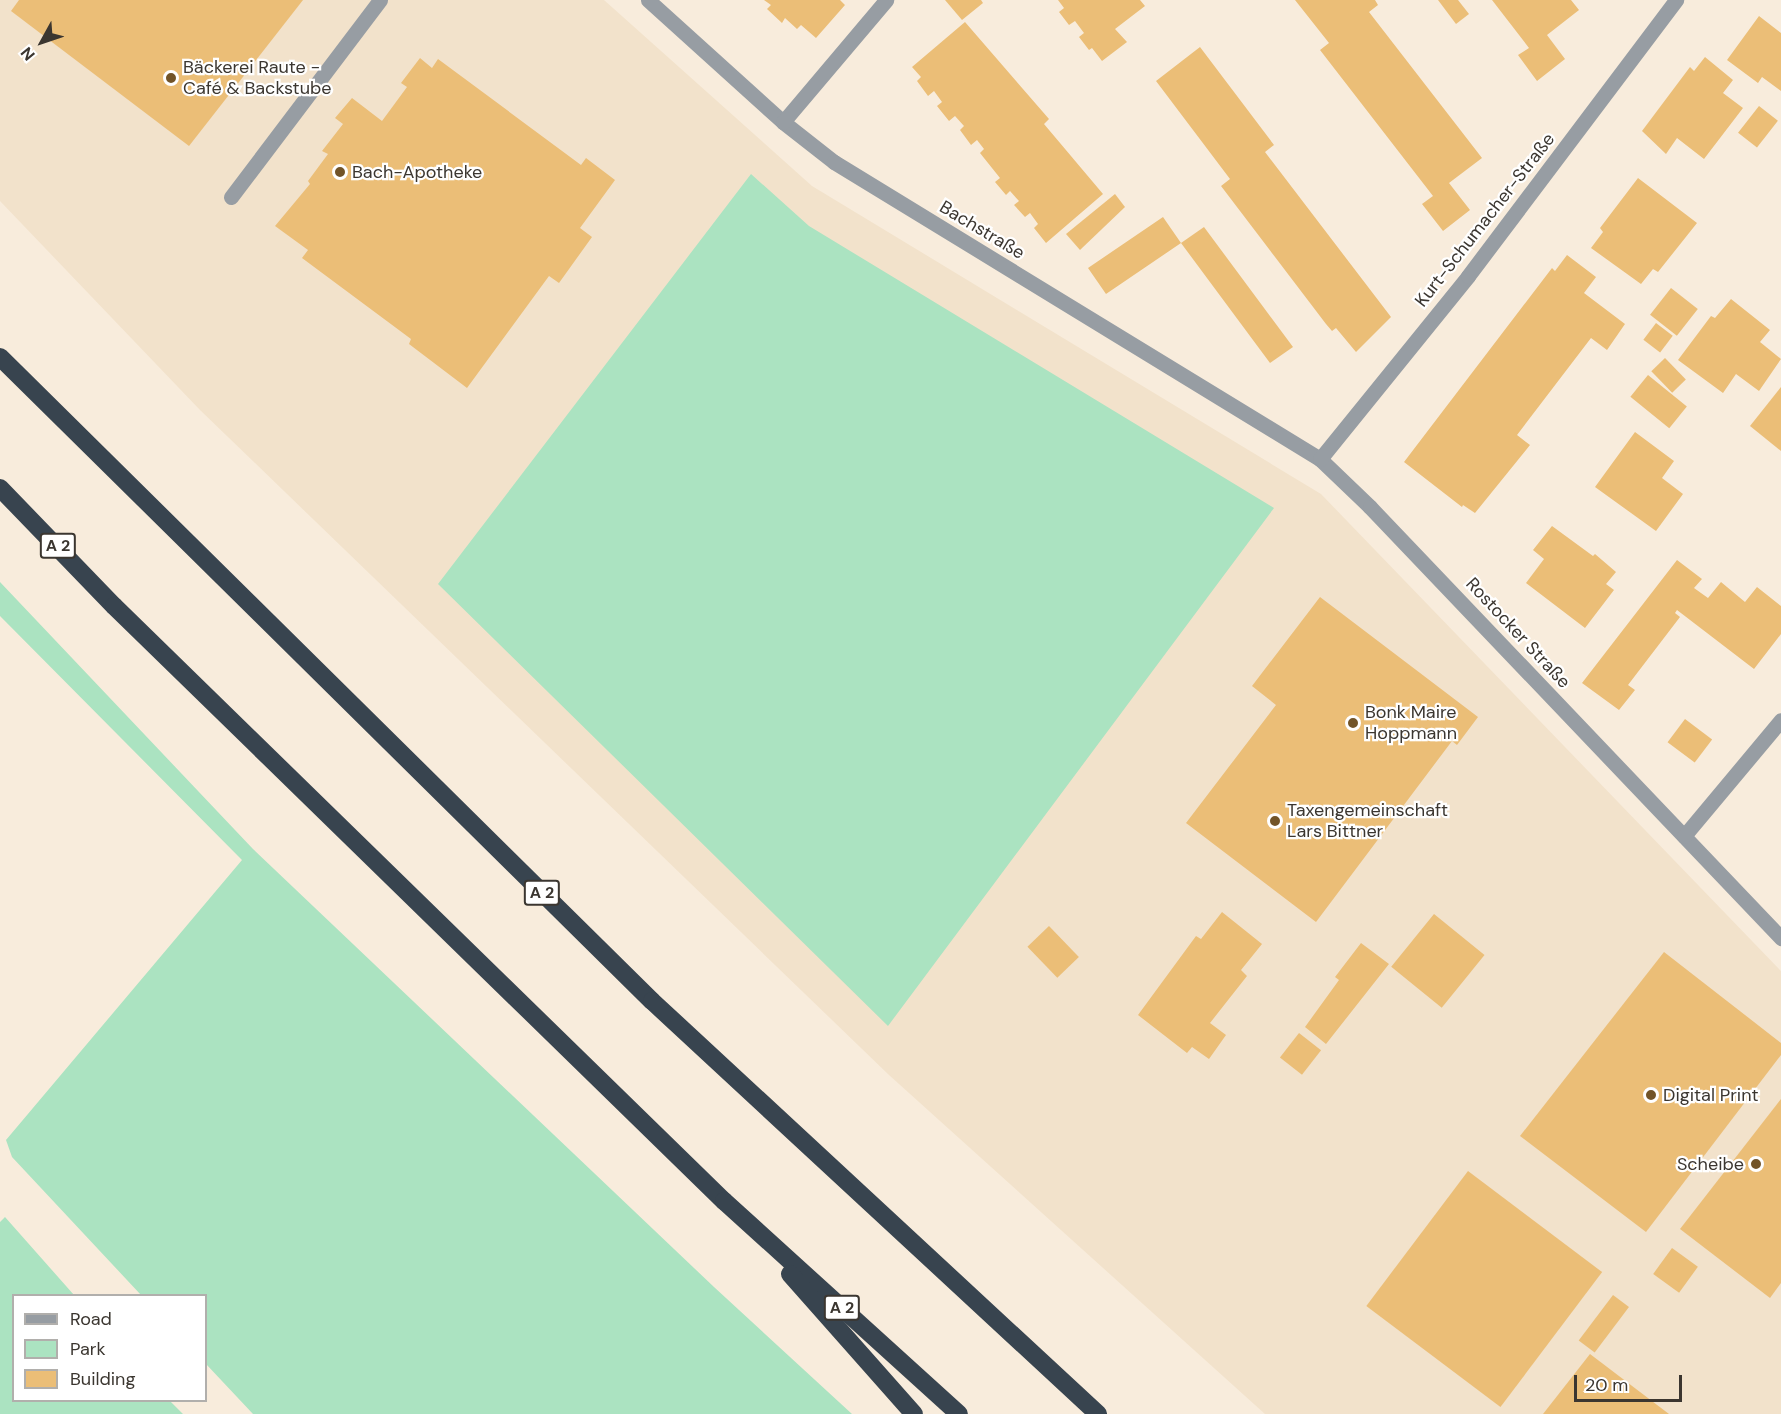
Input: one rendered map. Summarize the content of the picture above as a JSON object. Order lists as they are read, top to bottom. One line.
{"streets":{"highway":["A 2"],"street":["Kurt-Schumacher-Straße","Bachstraße","Rostocker Straße"]},"crossings":[["Kurt-Schumacher-Straße","Bachstraße"],["Kurt-Schumacher-Straße","Rostocker Straße"],["Bachstraße","Rostocker Straße"]],"places":["Bäckerei Raute - Café & Backstube","Bach-Apotheke","Bonk Maire Hoppmann","Taxengemeinschaft Lars Bittner","Digital Print","Scheibe"],"legend":["Road","Park","Building"],"scale_bar":"20 m","north":"bottom left"}
